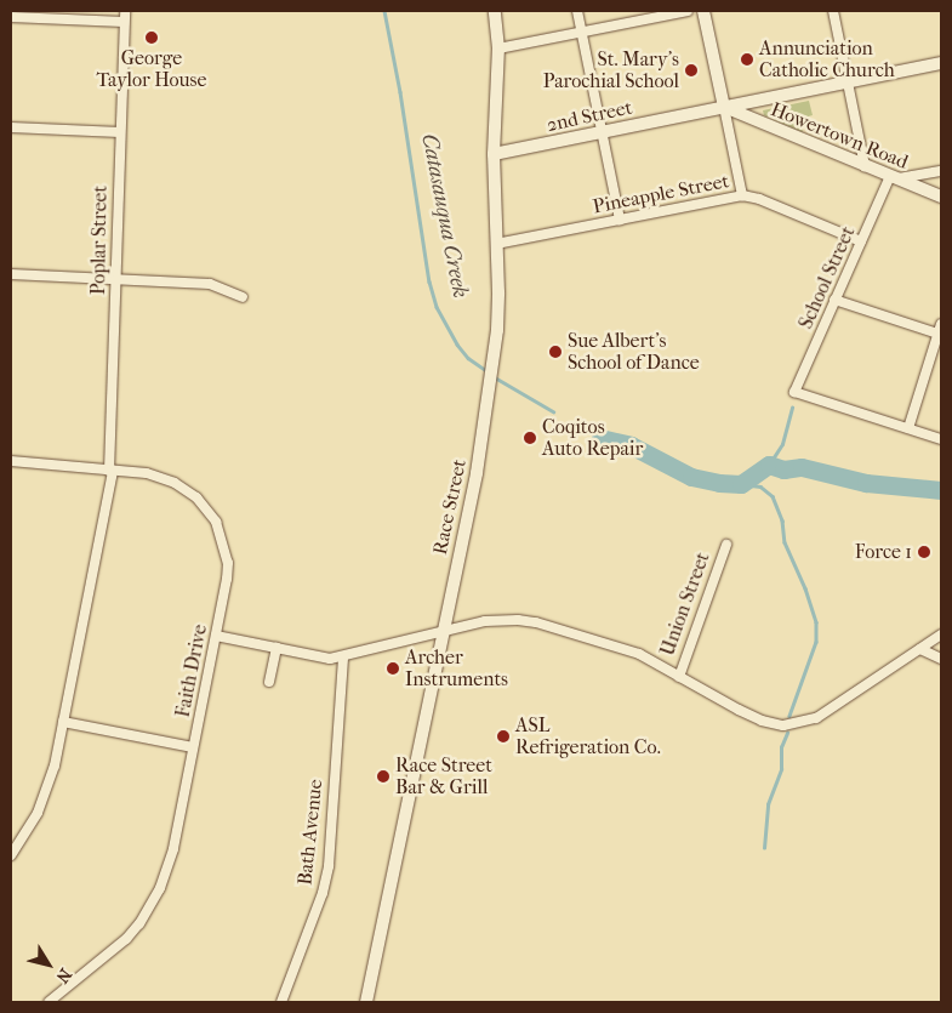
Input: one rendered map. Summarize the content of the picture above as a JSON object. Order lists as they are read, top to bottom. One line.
{"streets":{"main road":["2nd Street","Howertown Road","Race Street"],"street":["Pineapple Street","Poplar Street","School Street","Union Street","Faith Drive","Bath Avenue"]},"crossings":[["2nd Street","Howertown Road"],["2nd Street","Race Street"],["Howertown Road","School Street"],["Pineapple Street","School Street"],["Pineapple Street","Race Street"],["Poplar Street","Faith Drive"]],"water":["Catasauqua Creek"],"places":["George Taylor House","Annunciation Catholic Church","St. Mary's Parochial School","Sue Albert's School of Dance","Coqitos Auto Repair","Force 1","Archer Instruments","ASL Refrigeration Co.","Race Street Bar & Grill"],"north":"bottom right"}
